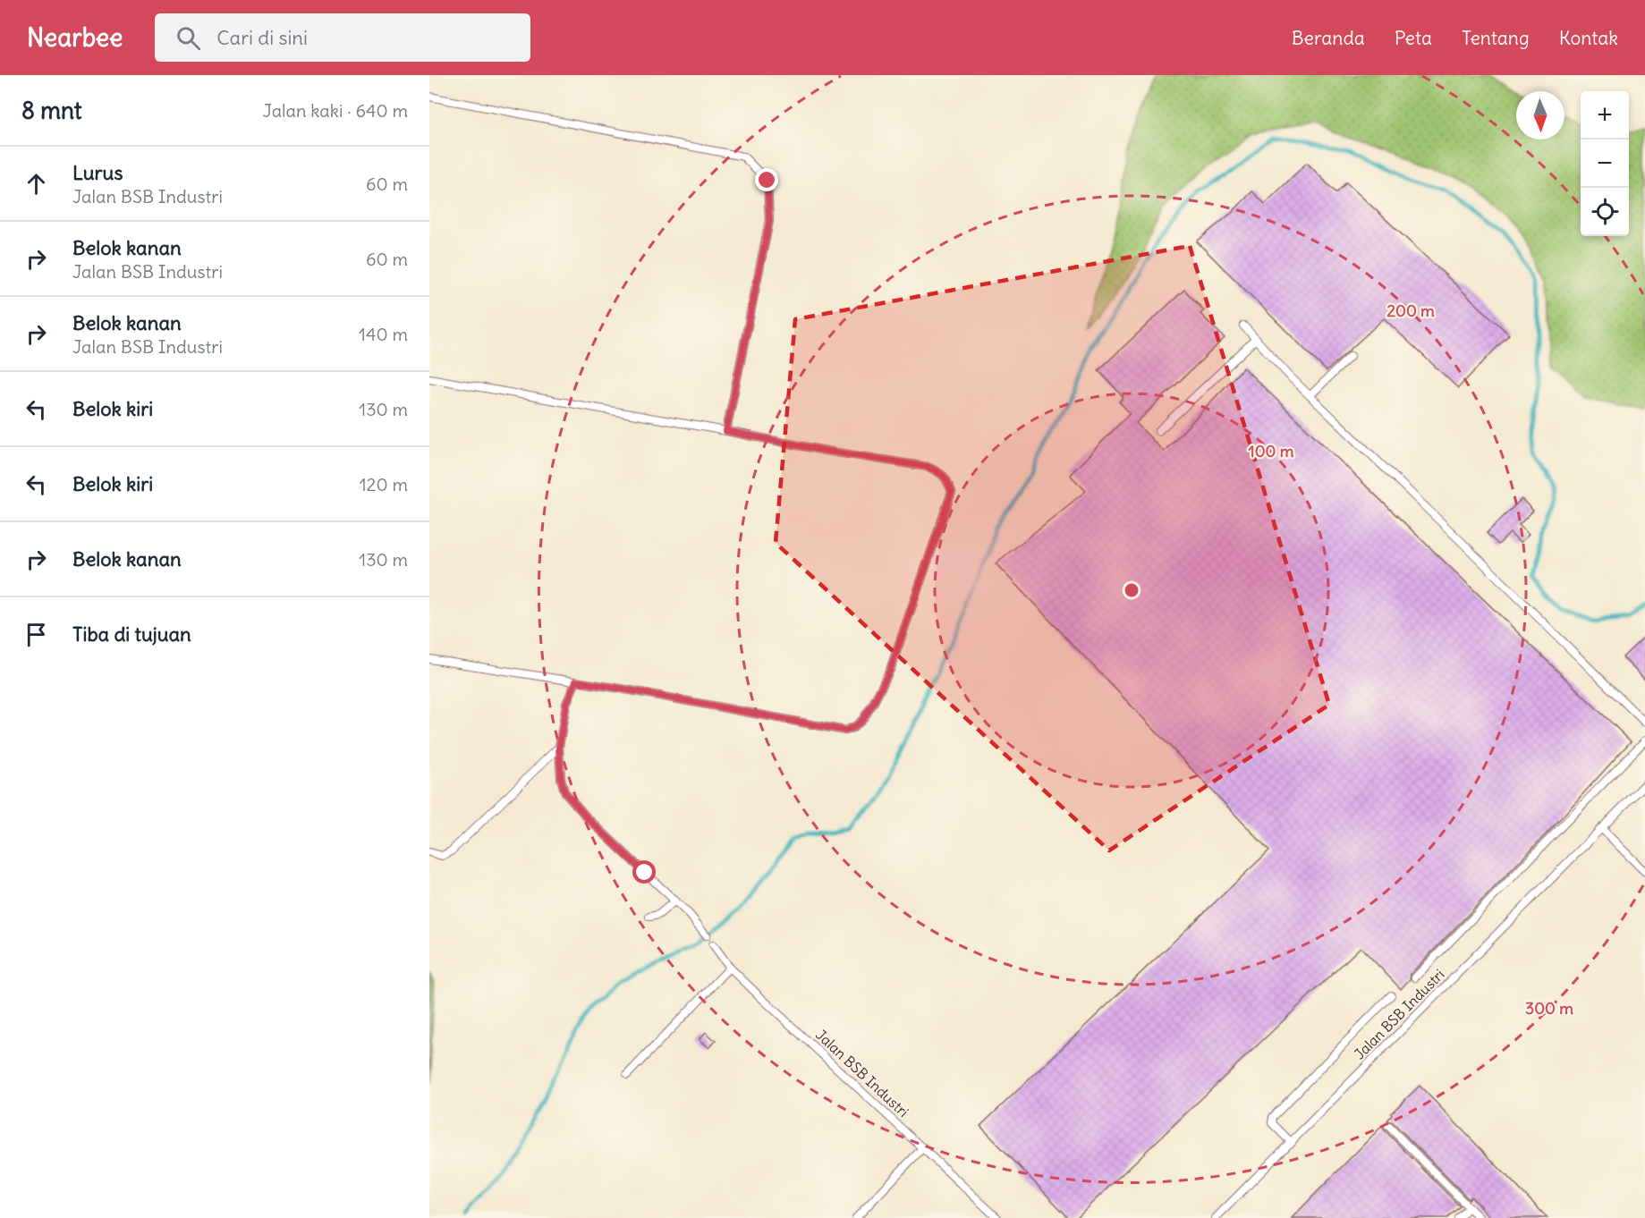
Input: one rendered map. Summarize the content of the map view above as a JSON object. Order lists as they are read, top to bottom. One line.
{"streets":{"lane":["Jalan BSB Industri"]},"north":"bottom","page":{"header":"Nearbee","search":"Cari di sini","nav":["Beranda","Peta","Tentang","Kontak"],"heading":["8 mnt","Jalan kaki · 640 m"],"map_buttons":["+","−"],"list":[["Lurus","Jalan BSB Industri","60 m"],["Belok kanan","Jalan BSB Industri","60 m"],["Belok kanan","Jalan BSB Industri","140 m"],["Belok kiri","130 m"],["Belok kiri","120 m"],["Belok kanan","130 m"],"Tiba di tujuan"]},"rings":["200 m","100 m","300 m"]}
